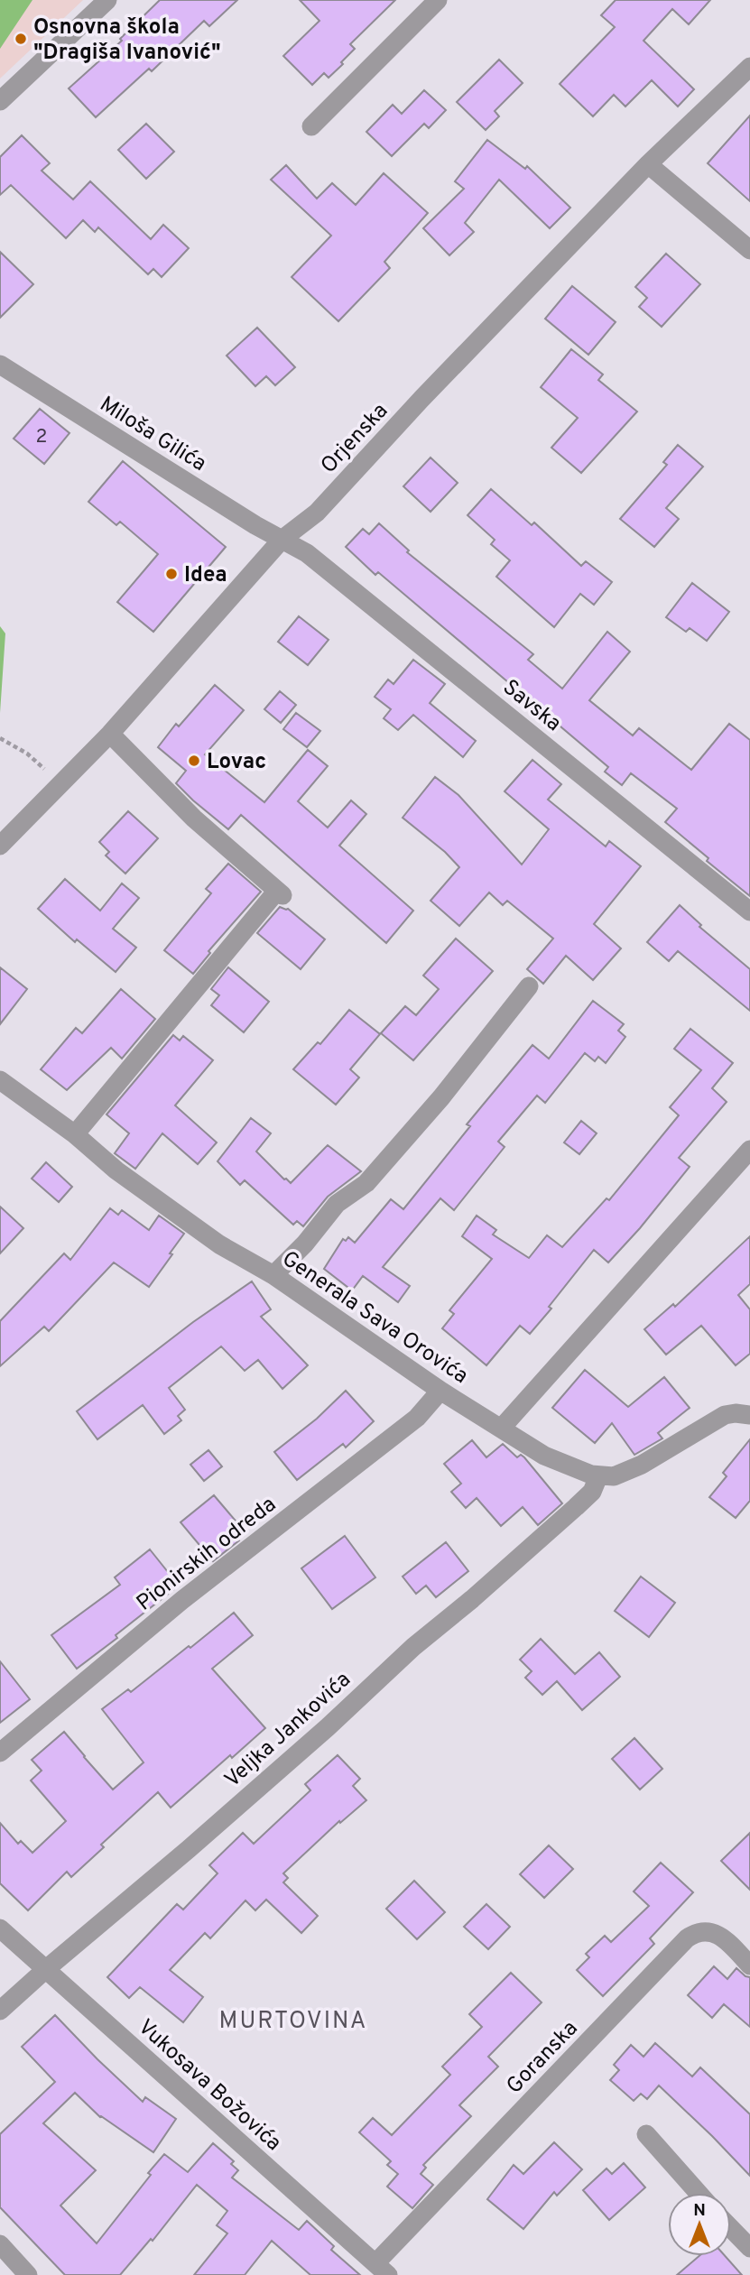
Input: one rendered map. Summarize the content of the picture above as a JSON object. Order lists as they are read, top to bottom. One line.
{"streets":{"street":["Miloša Gilića","Orjenska","Savska","Generala Sava Orovića","Pionirskih odreda","Veljka Jankovića","Goranska","Vukosava Božovića"]},"crossings":[["Miloša Gilića","Orjenska"],["Miloša Gilića","Savska"],["Orjenska","Savska"],["Generala Sava Orovića","Pionirskih odreda"],["Generala Sava Orovića","Veljka Jankovića"],["Veljka Jankovića","Vukosava Božovića"],["Goranska","Vukosava Božovića"]],"districts":["MURTOVINA"],"places":["Osnovna škola \"Dragiša Ivanović\"","Idea","Lovac"],"house_numbers":["2"],"north":"top"}
